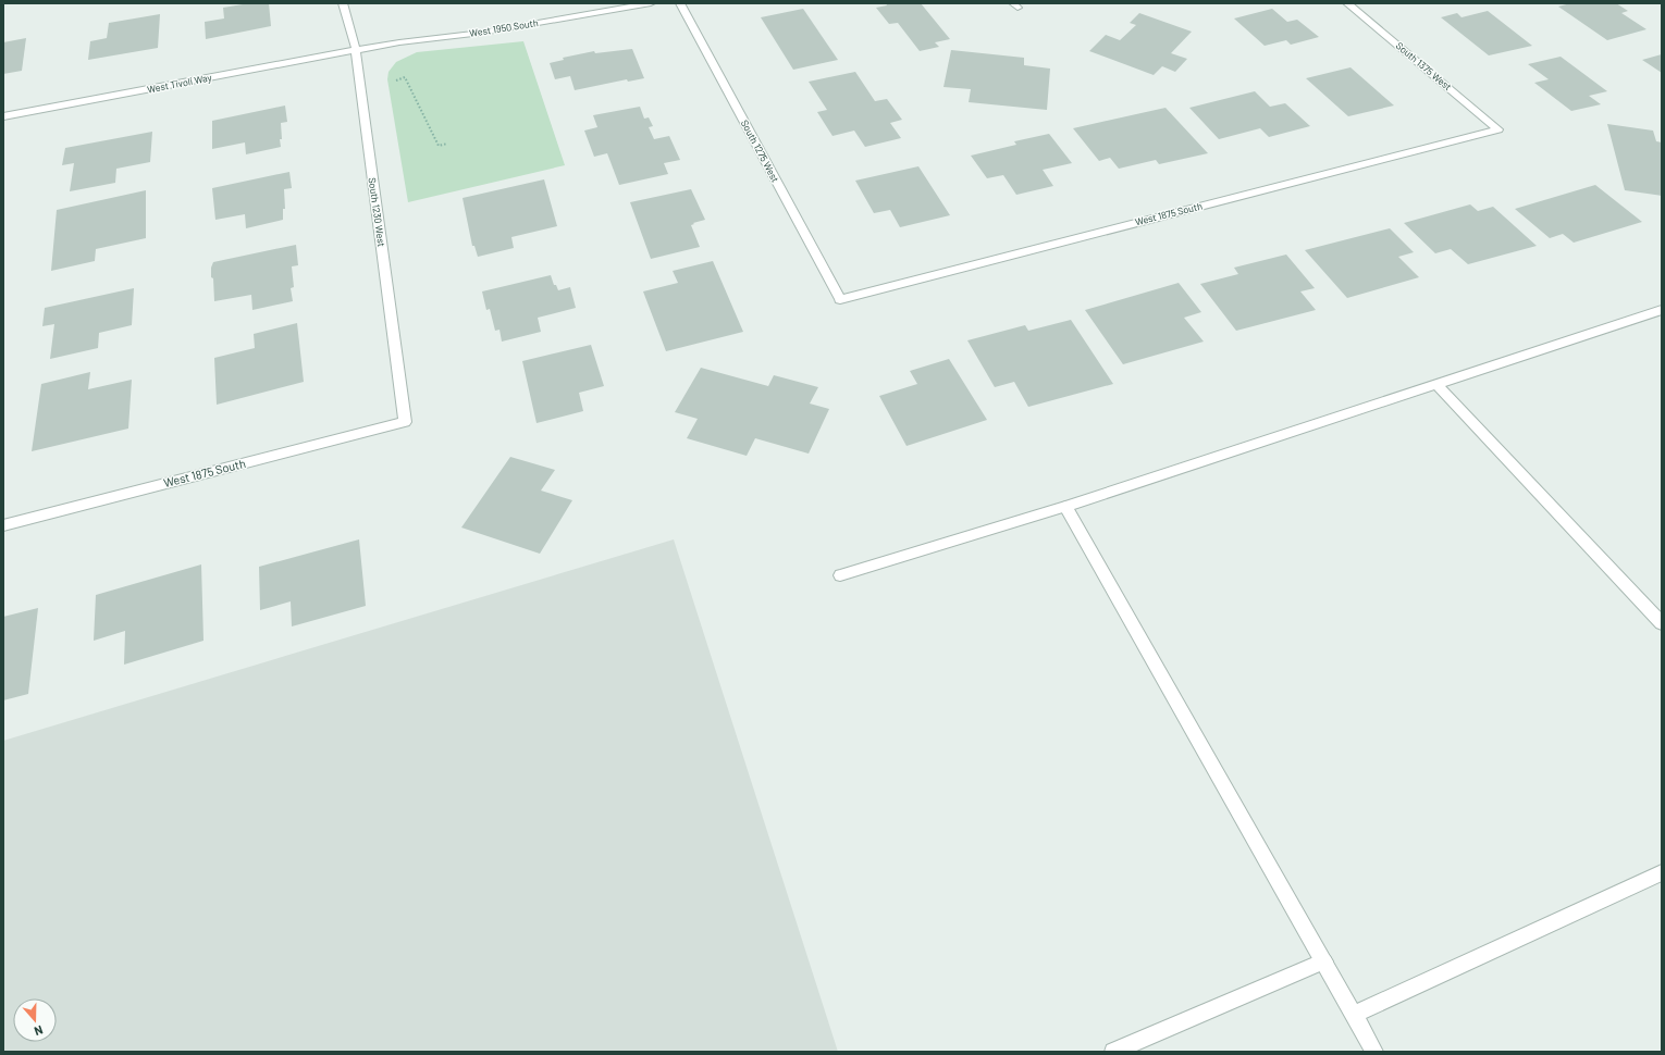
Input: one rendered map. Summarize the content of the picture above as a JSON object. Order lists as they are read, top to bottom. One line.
{"streets":{"street":["West 1950 South","South 1375 West","West Tivoli Way","South 1275 West","South 1230 West","West 1875 South"]},"crossings":[["West 1950 South","West Tivoli Way"],["West 1950 South","South 1230 West"],["South 1375 West","West 1875 South"],["West Tivoli Way","South 1230 West"],["South 1275 West","West 1875 South"],["South 1230 West","West 1875 South"]],"north":"bottom"}
